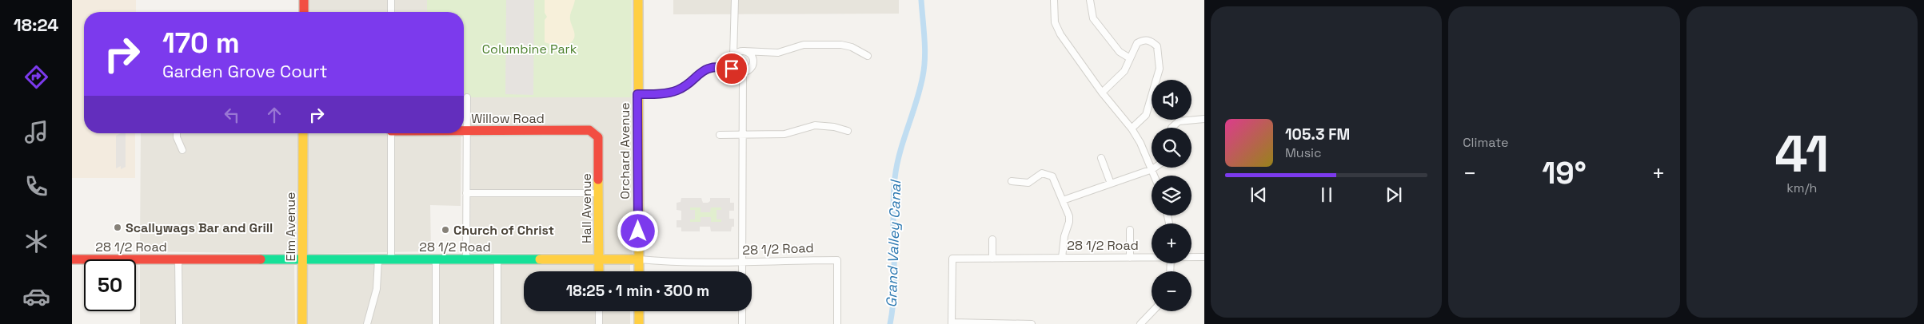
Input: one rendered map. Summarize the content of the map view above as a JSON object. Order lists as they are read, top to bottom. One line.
{"streets":{"street":["Willow Road","Orchard Avenue","Hall Avenue","Elm Avenue","28 1/2 Road"]},"crossings":[["Willow Road","Hall Avenue"],["Orchard Avenue","28 1/2 Road"],["Hall Avenue","28 1/2 Road"],["Elm Avenue","28 1/2 Road"]],"water":["Grand Valley Canal"],"parks":["Columbine Park"],"places":["Scallywags Bar and Grill","Church of Christ"],"page":{"tabs":"18:24","tile":["Climate",["41","km/h"]],"turn":["170 m","Garden Grove Court"],"map_buttons":["+","−"],"song":["105.3 FM","Music"],"heat":["−","19°","+"],"limit":"50","trip":"18:25 · 1 min · 300 m"}}
